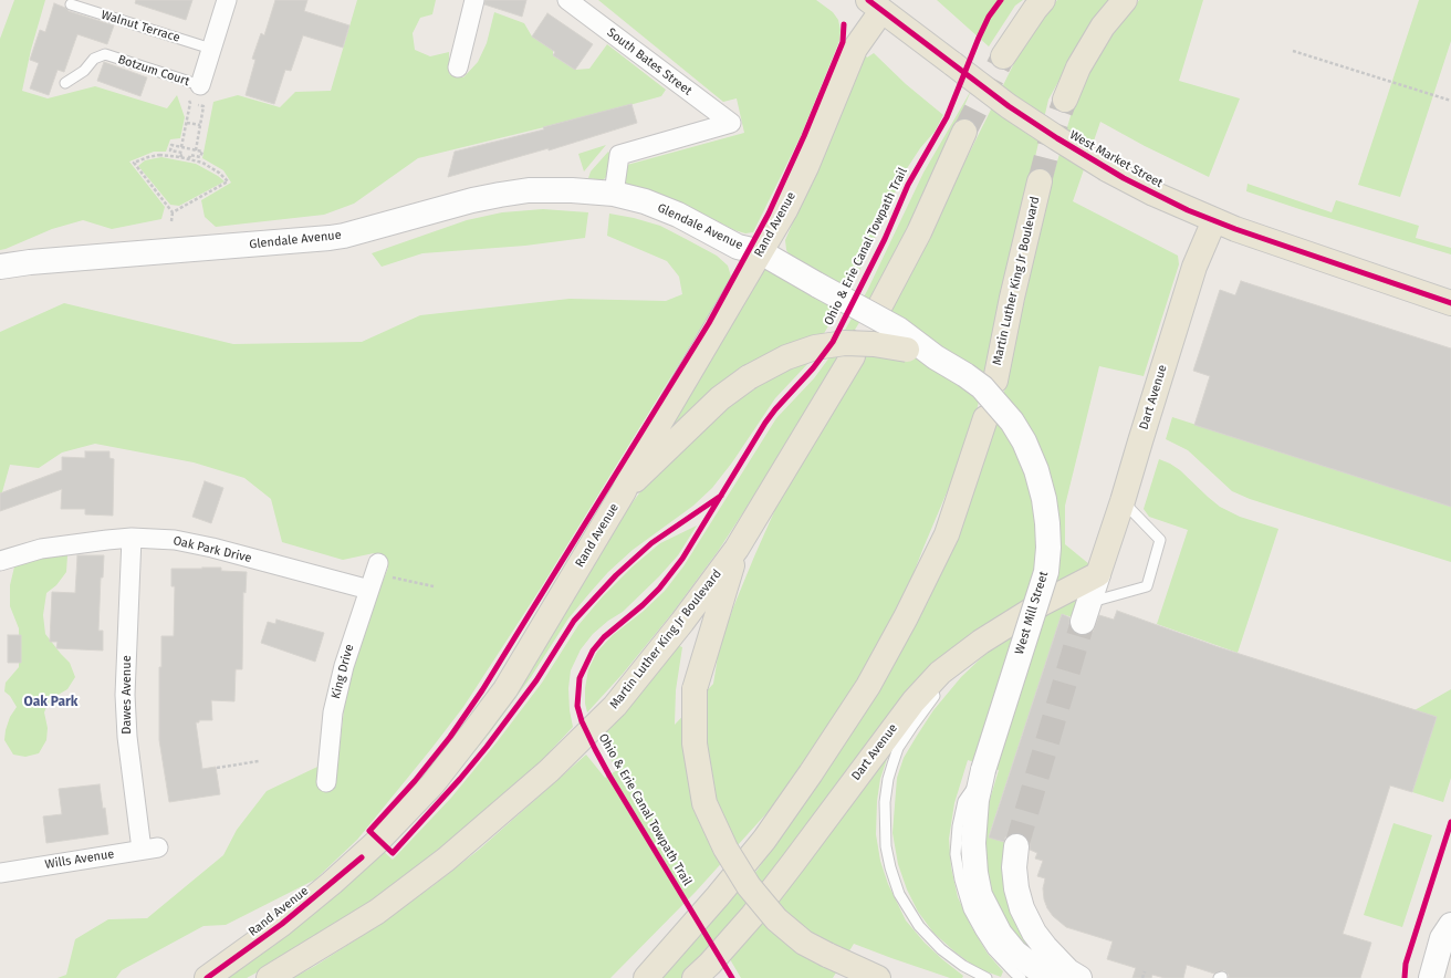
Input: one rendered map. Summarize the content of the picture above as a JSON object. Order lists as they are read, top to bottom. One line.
{"streets":{"main road":["West Market Street","Rand Avenue","Martin Luther King Jr Boulevard","Dart Avenue"],"street":["South Bates Street","Glendale Avenue","Oak Park Drive","West Mill Street","King Drive","Dawes Avenue","Wills Avenue"],"lane":["Walnut Terrace","Botzum Court"],"cycle path":["Ohio & Erie Canal Towpath Trail"]},"crossings":[["South Bates Street","Glendale Avenue"],["West Market Street","Rand Avenue"],["West Market Street","Dart Avenue"],["Rand Avenue","Glendale Avenue"],["Rand Avenue","West Mill Street"],["Glendale Avenue","West Mill Street"],["Oak Park Drive","King Drive"],["Oak Park Drive","Dawes Avenue"],["Dawes Avenue","Wills Avenue"]],"districts":["Oak Park"]}
